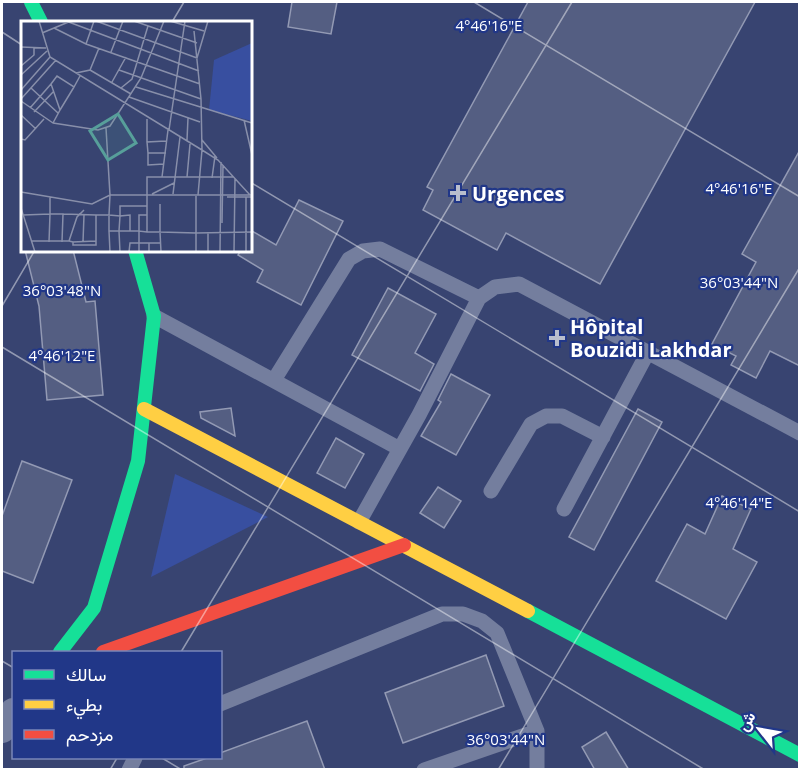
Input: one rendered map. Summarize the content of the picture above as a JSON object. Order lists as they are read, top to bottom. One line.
{"places":{"health":["Urgences","Hôpital Bouzidi Lakhdar"]},"legend":["سالك","بطيء","مزدحم"],"north":"top left","coordinates":["4°46'16\"E","36°03'44\"N","36°03'48\"N","4°46'12\"E","4°46'14\"E"]}
